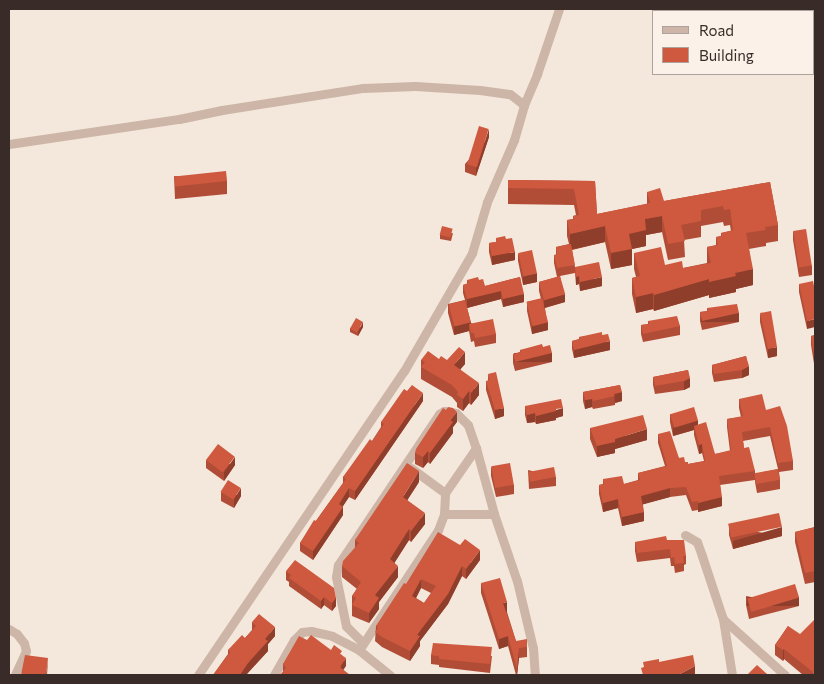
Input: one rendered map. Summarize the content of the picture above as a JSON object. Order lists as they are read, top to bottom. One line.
{"legend":["Road","Building"]}
